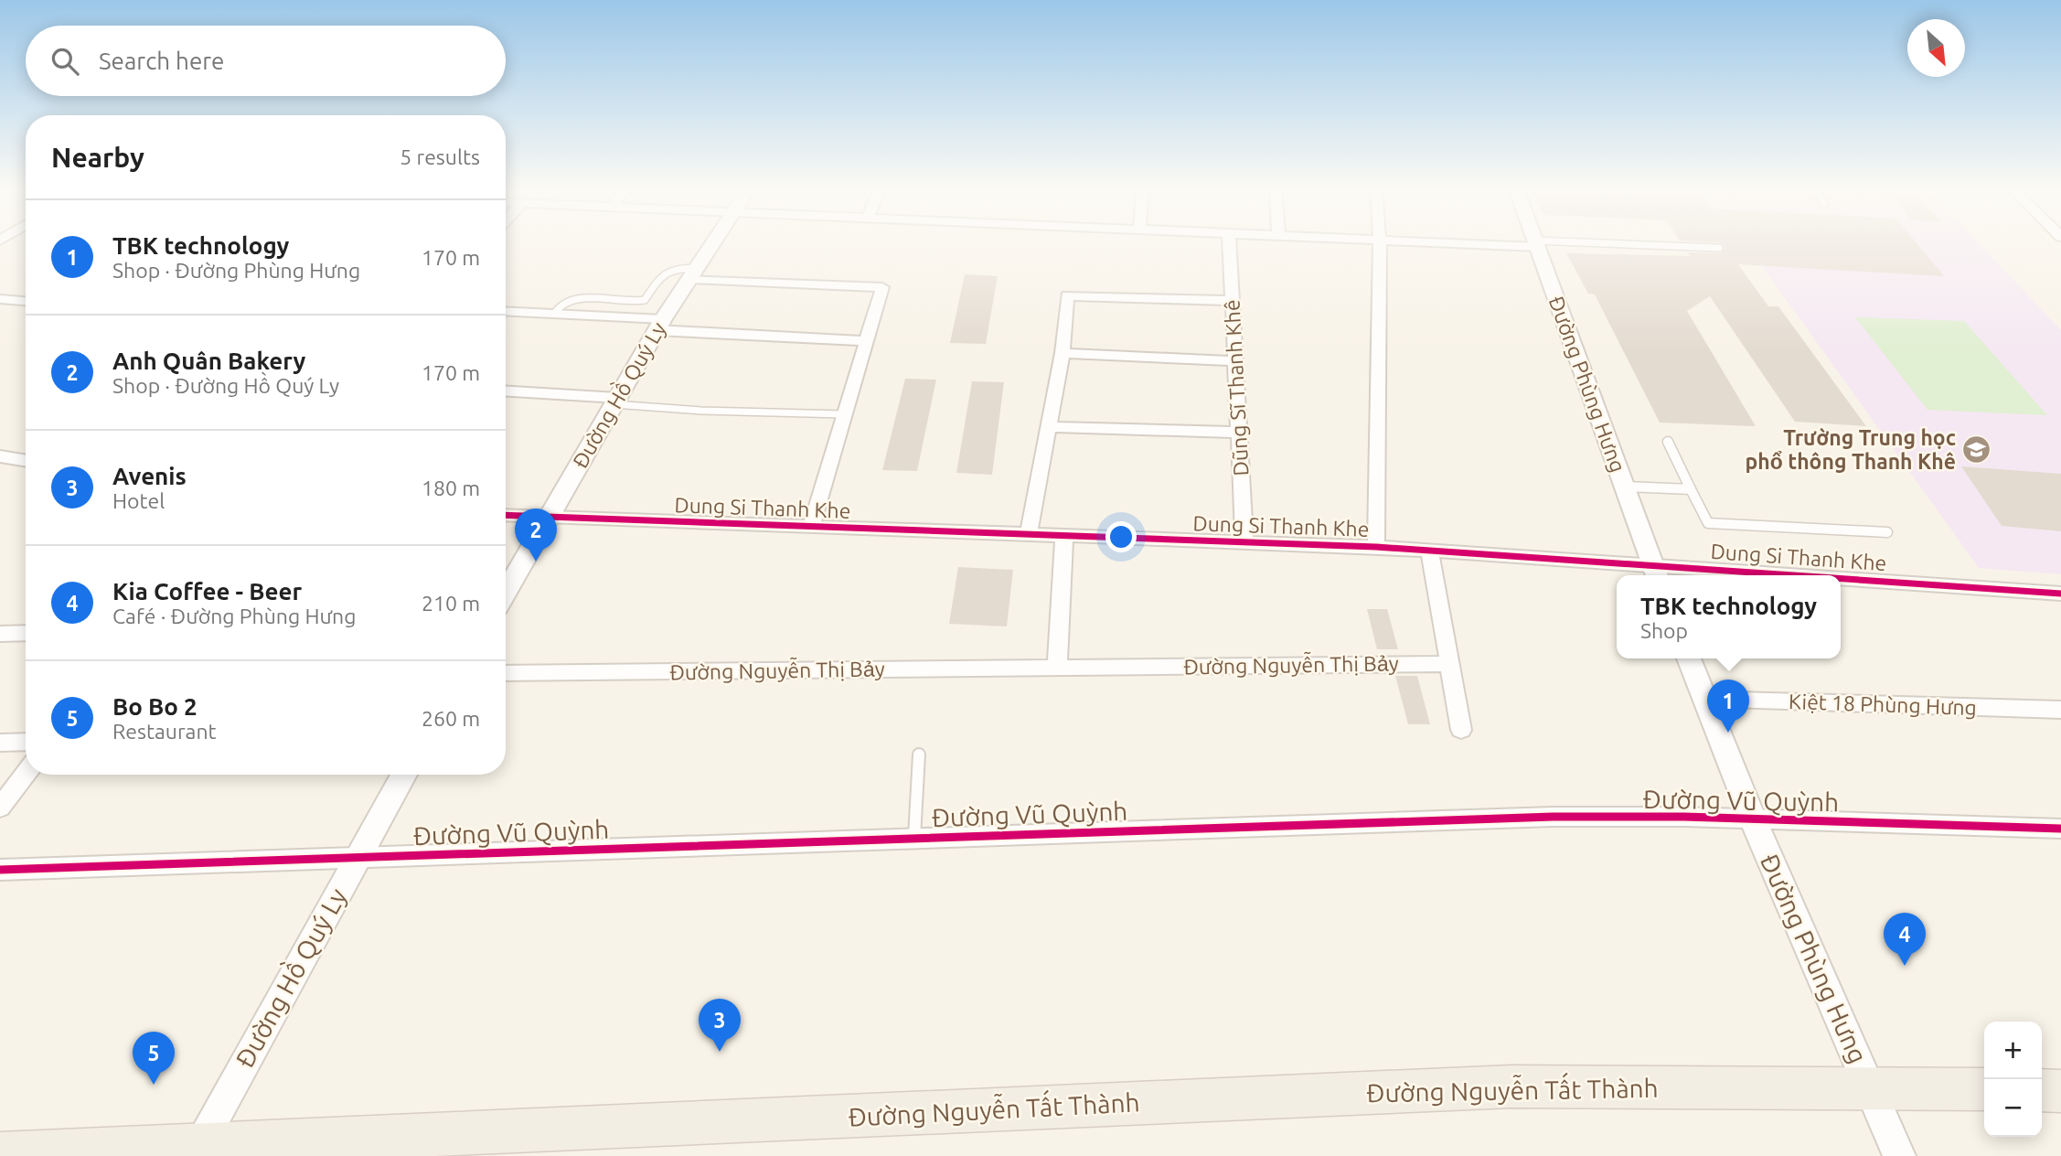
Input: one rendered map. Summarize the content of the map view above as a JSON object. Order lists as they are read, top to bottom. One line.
{"streets":{"main road":["Đường Nguyễn Tất Thành"],"street":["Đường Phùng Hưng","Dũng Sĩ Thanh Khê","Đường Hồ Quý Ly","Dung Si Thanh Khe","Đường Nguyễn Thị Bảy","Kiệt 18 Phùng Hưng","Đường Vũ Quỳnh"]},"crossings":[["Đường Phùng Hưng","Dung Si Thanh Khe"],["Đường Phùng Hưng","Kiệt 18 Phùng Hưng"],["Đường Phùng Hưng","Đường Vũ Quỳnh"],["Đường Phùng Hưng","Đường Nguyễn Tất Thành"],["Dũng Sĩ Thanh Khê","Dung Si Thanh Khe"],["Đường Hồ Quý Ly","Dung Si Thanh Khe"],["Đường Hồ Quý Ly","Đường Vũ Quỳnh"],["Đường Hồ Quý Ly","Đường Nguyễn Tất Thành"]],"places":{"school or university":["Trường Trung học phổ thông Thanh Khê"]},"north":"bottom right","page":{"search":"Search here","heading":["Nearby","5 results"],"list":[{"mark":"1","name":"TBK technology","note":"Shop · Đường Phùng Hưng","value":"170 m"},{"mark":"2","name":"Anh Quân Bakery","note":"Shop · Đường Hồ Quý Ly","value":"170 m"},{"mark":"3","name":"Avenis","note":"Hotel","value":"180 m"},{"mark":"4","name":"Kia Coffee - Beer","note":"Café · Đường Phùng Hưng","value":"210 m"},{"mark":"5","name":"Bo Bo 2","note":"Restaurant","value":"260 m"}],"pins":["2","1","4","3","5"],"popup":["TBK technology","Shop"],"map_buttons":["+","−"]}}
